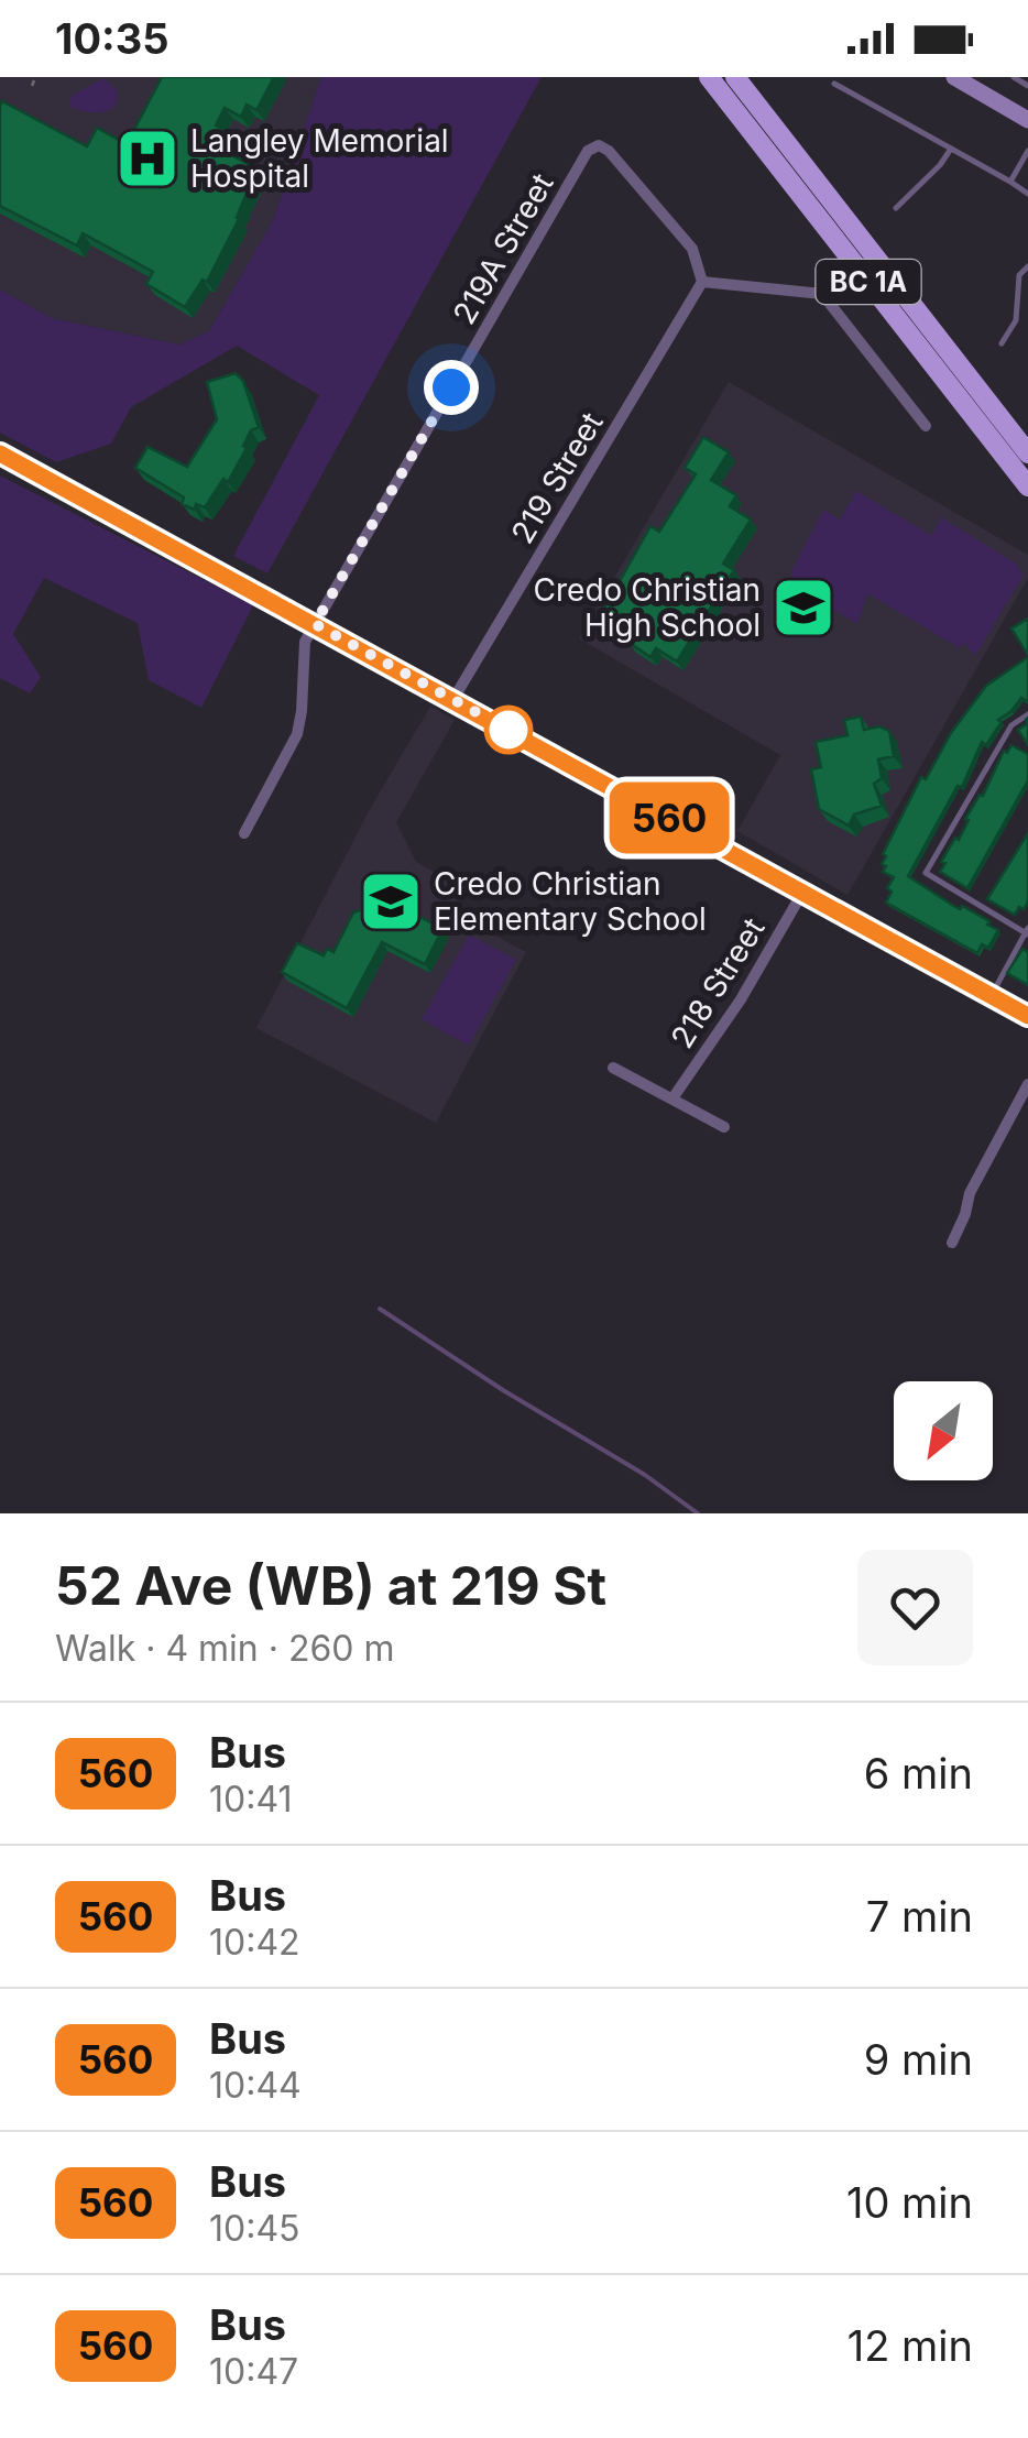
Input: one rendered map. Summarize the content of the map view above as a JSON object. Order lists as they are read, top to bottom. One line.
{"streets":{"main road":["BC 1A"],"street":["219A Street","219 Street","218 Street"]},"crossings":[["219A Street","219 Street"]],"places":{"hospital":["Langley Memorial Hospital"],"school or university":["Credo Christian High School","Credo Christian Elementary School"]},"lines":["bus line 560"],"north":"bottom left","page":{"status":"10:35","on_map":"560","heading":["52 Ave (WB) at 219 St","Walk · 4 min · 260 m"],"list":[{"mark":"560","name":"Bus","note":"10:41","value":"6 min"},{"mark":"560","name":"Bus","note":"10:42","value":"7 min"},{"mark":"560","name":"Bus","note":"10:44","value":"9 min"},{"mark":"560","name":"Bus","note":"10:45","value":"10 min"},{"mark":"560","name":"Bus","note":"10:47","value":"12 min"}]}}
